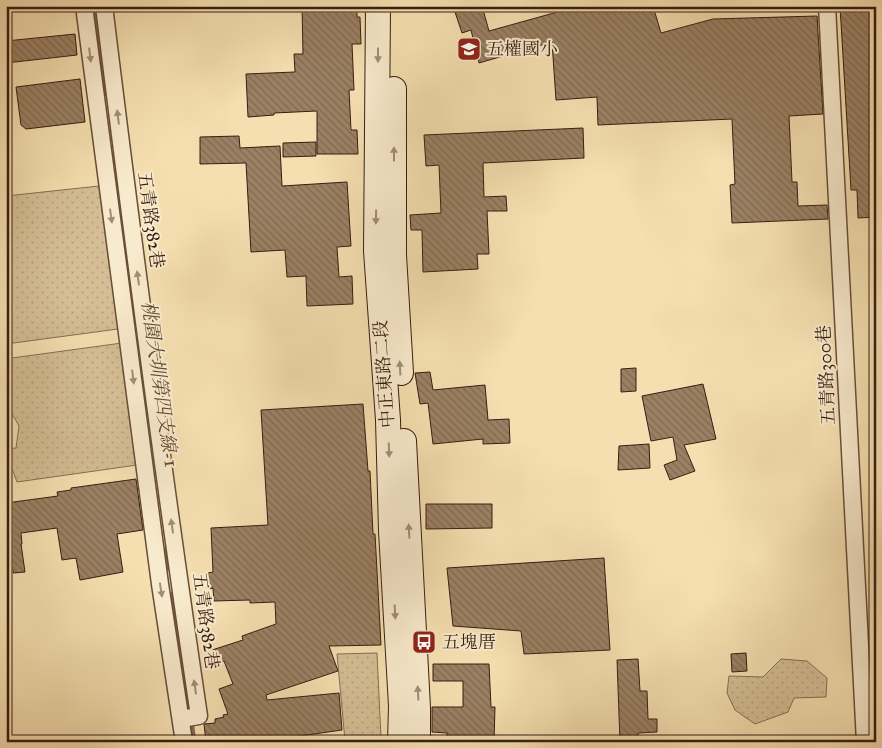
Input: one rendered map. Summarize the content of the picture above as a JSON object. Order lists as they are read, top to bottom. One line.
{"streets":{"main road":["中正東路二段"],"street":["五青路382巷","五青路300巷"]},"water":["桃園大圳第四支線-1"],"places":{"school or university":["五權國小"],"bus stop":["五塊厝"]}}
